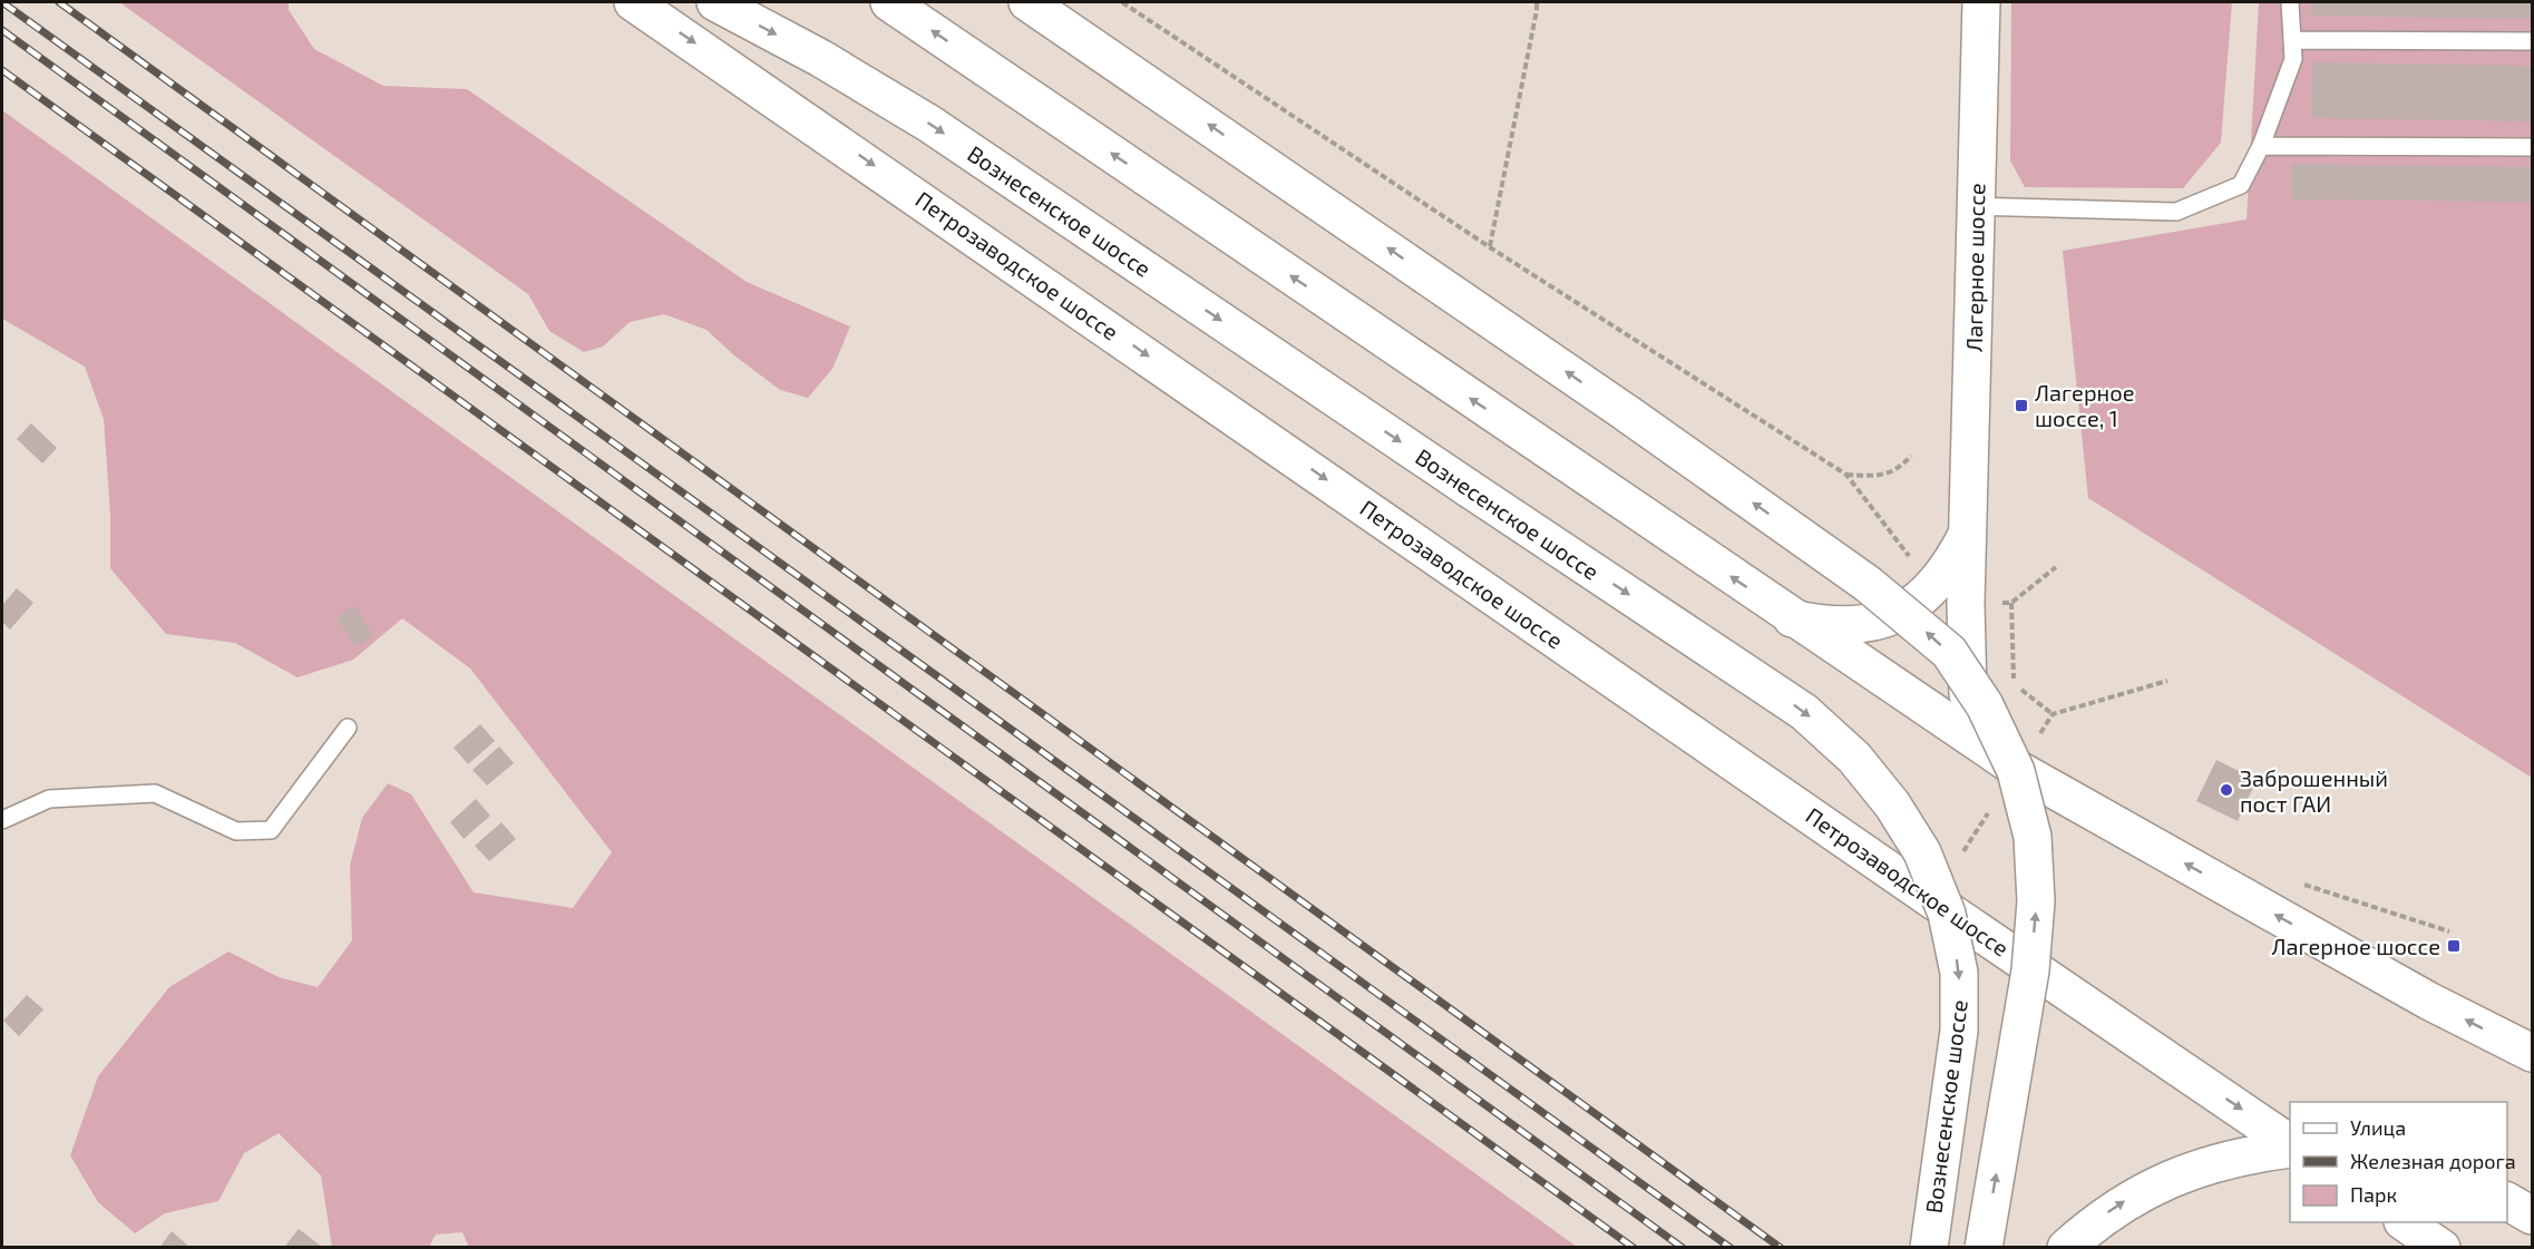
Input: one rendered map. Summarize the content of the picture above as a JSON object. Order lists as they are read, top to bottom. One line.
{"streets":{"main road":["Вознесенское шоссе","Петрозаводское шоссе","Лагерное шоссе"]},"places":{"transit":["Лагерное шоссе, 1","Лагерное шоссе"],"other":["Заброшенный пост ГАИ"]},"legend":["Улица","Железная дорога","Парк"]}
